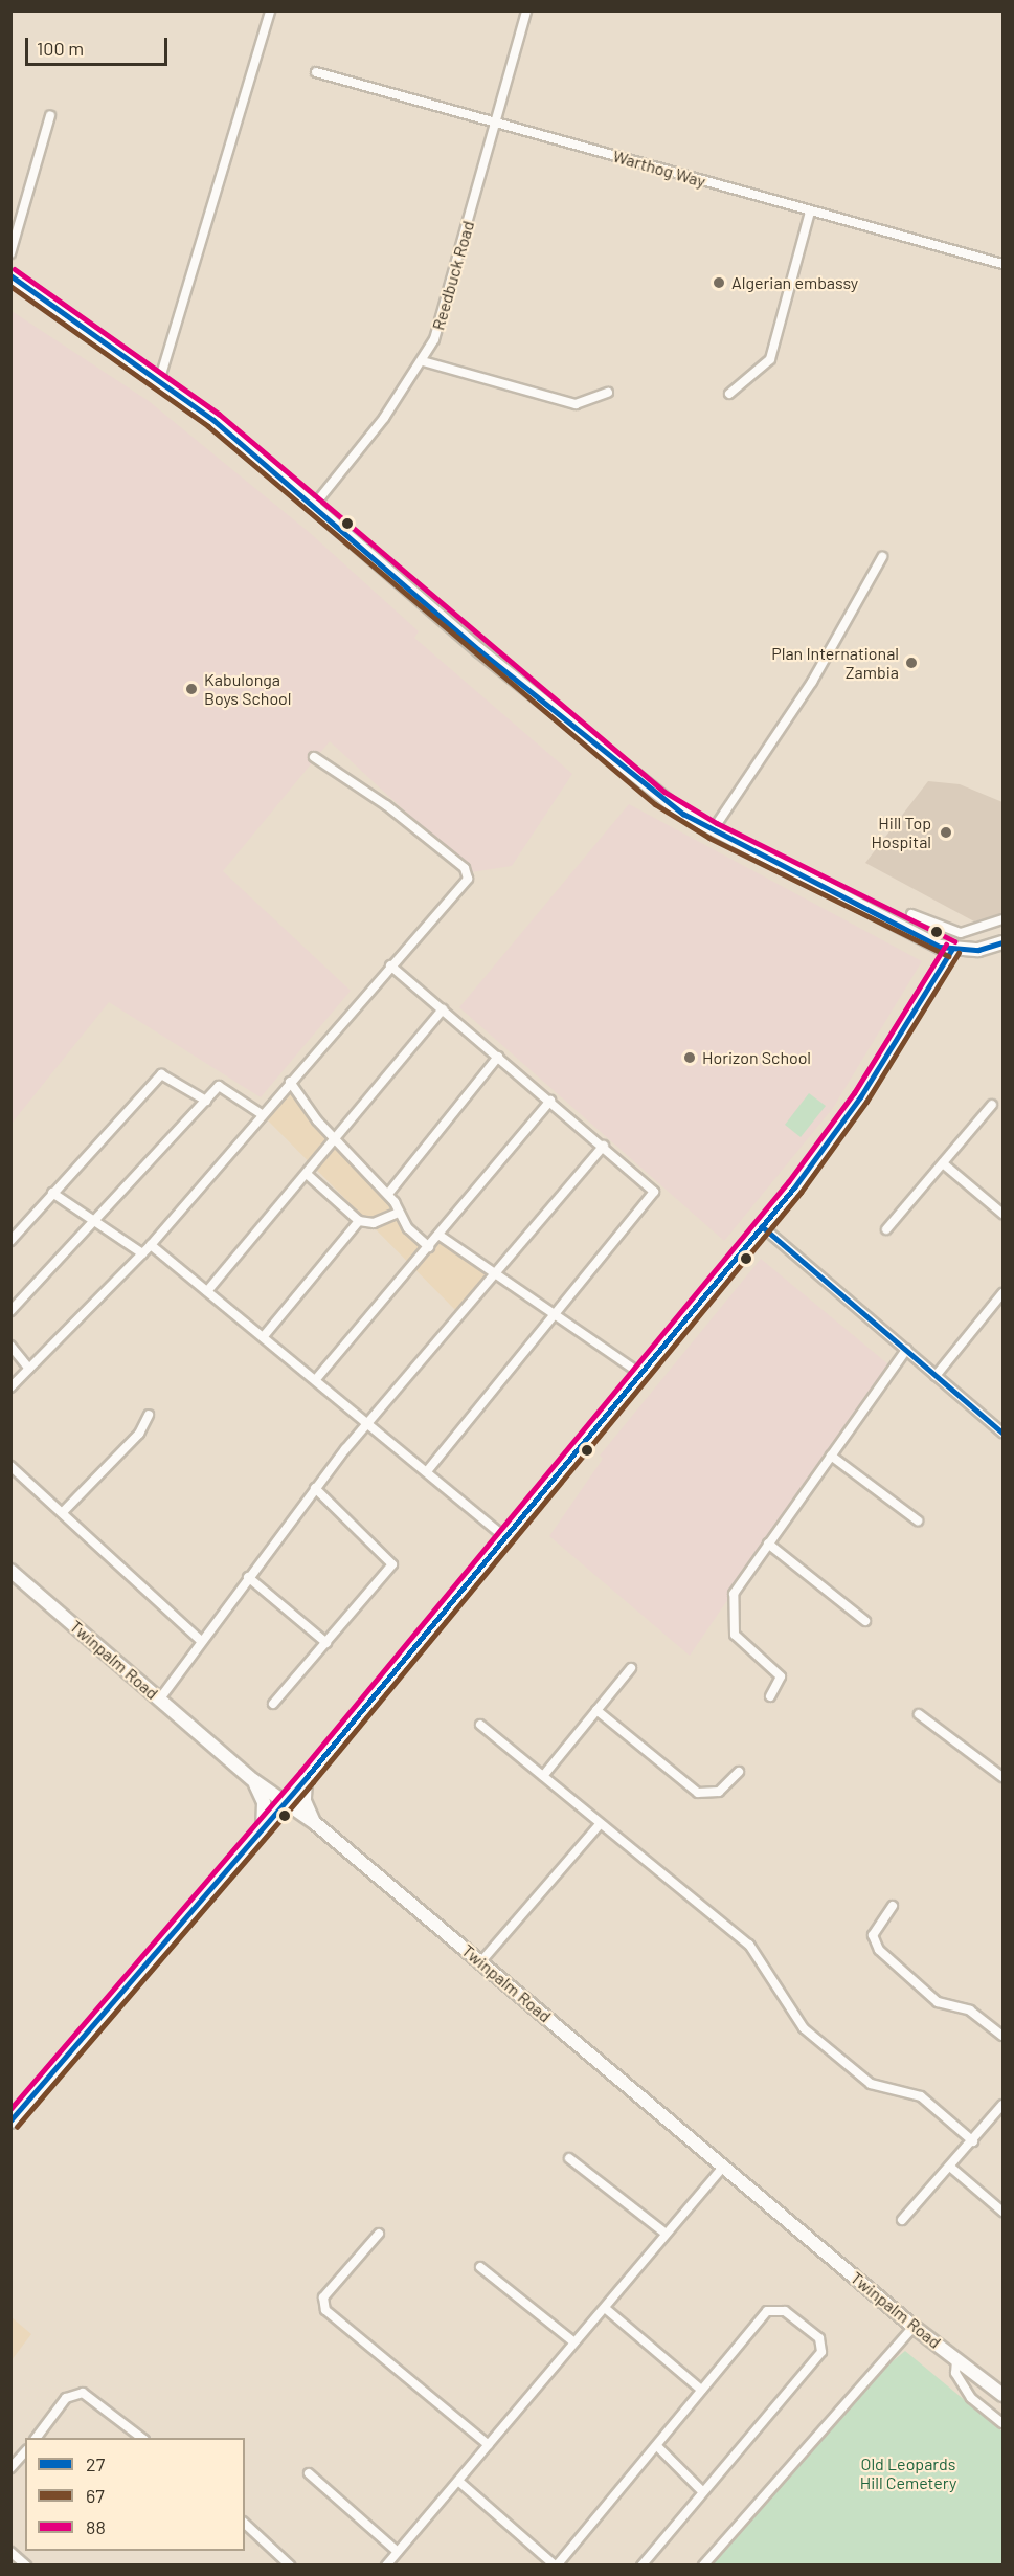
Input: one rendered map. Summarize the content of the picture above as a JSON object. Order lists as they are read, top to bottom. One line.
{"streets":{"main road":["Twinpalm Road"],"street":["Warthog Way","Reedbuck Road"]},"crossings":[["Warthog Way","Reedbuck Road"]],"parks":["Old Leopards Hill Cemetery"],"places":["Algerian embassy","Plan International Zambia","Kabulonga Boys School","Hill Top Hospital","Horizon School"],"lines":["transit line 88","transit line 27","transit line 67"],"legend":["27","67","88"],"scale_bar":"100 m"}
